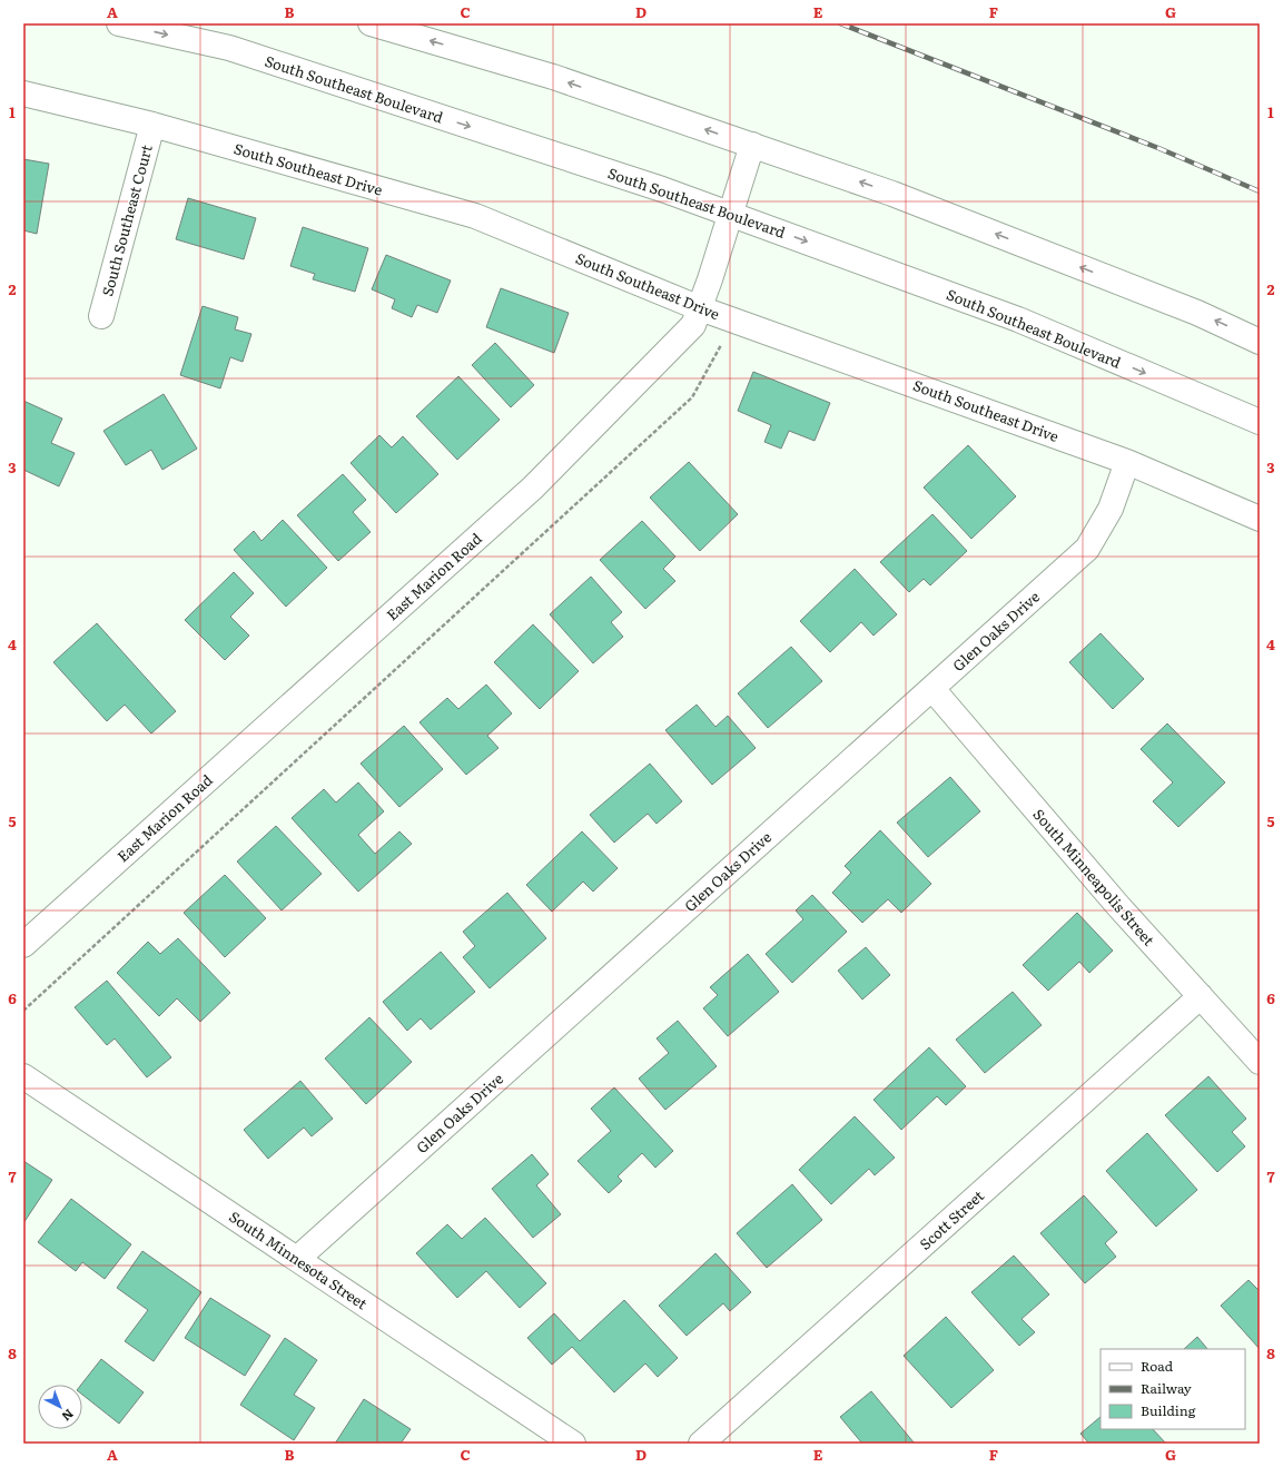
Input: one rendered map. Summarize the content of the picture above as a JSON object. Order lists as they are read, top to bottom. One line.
{"streets":{"street":["South Southeast Boulevard","South Southeast Drive","South Southeast Court","East Marion Road","Glen Oaks Drive","South Minneapolis Street","Scott Street","South Minnesota Street"]},"crossings":[["South Southeast Boulevard","East Marion Road"],["South Southeast Drive","South Southeast Court"],["South Southeast Drive","East Marion Road"],["South Southeast Drive","Glen Oaks Drive"],["Glen Oaks Drive","South Minneapolis Street"],["Glen Oaks Drive","South Minnesota Street"],["South Minneapolis Street","Scott Street"]],"legend":["Road","Railway","Building"],"north":"bottom right","grid":{"columns":["A","B","C","D","E","F","G"],"rows":["1","2","3","4","5","6","7","8"]}}
